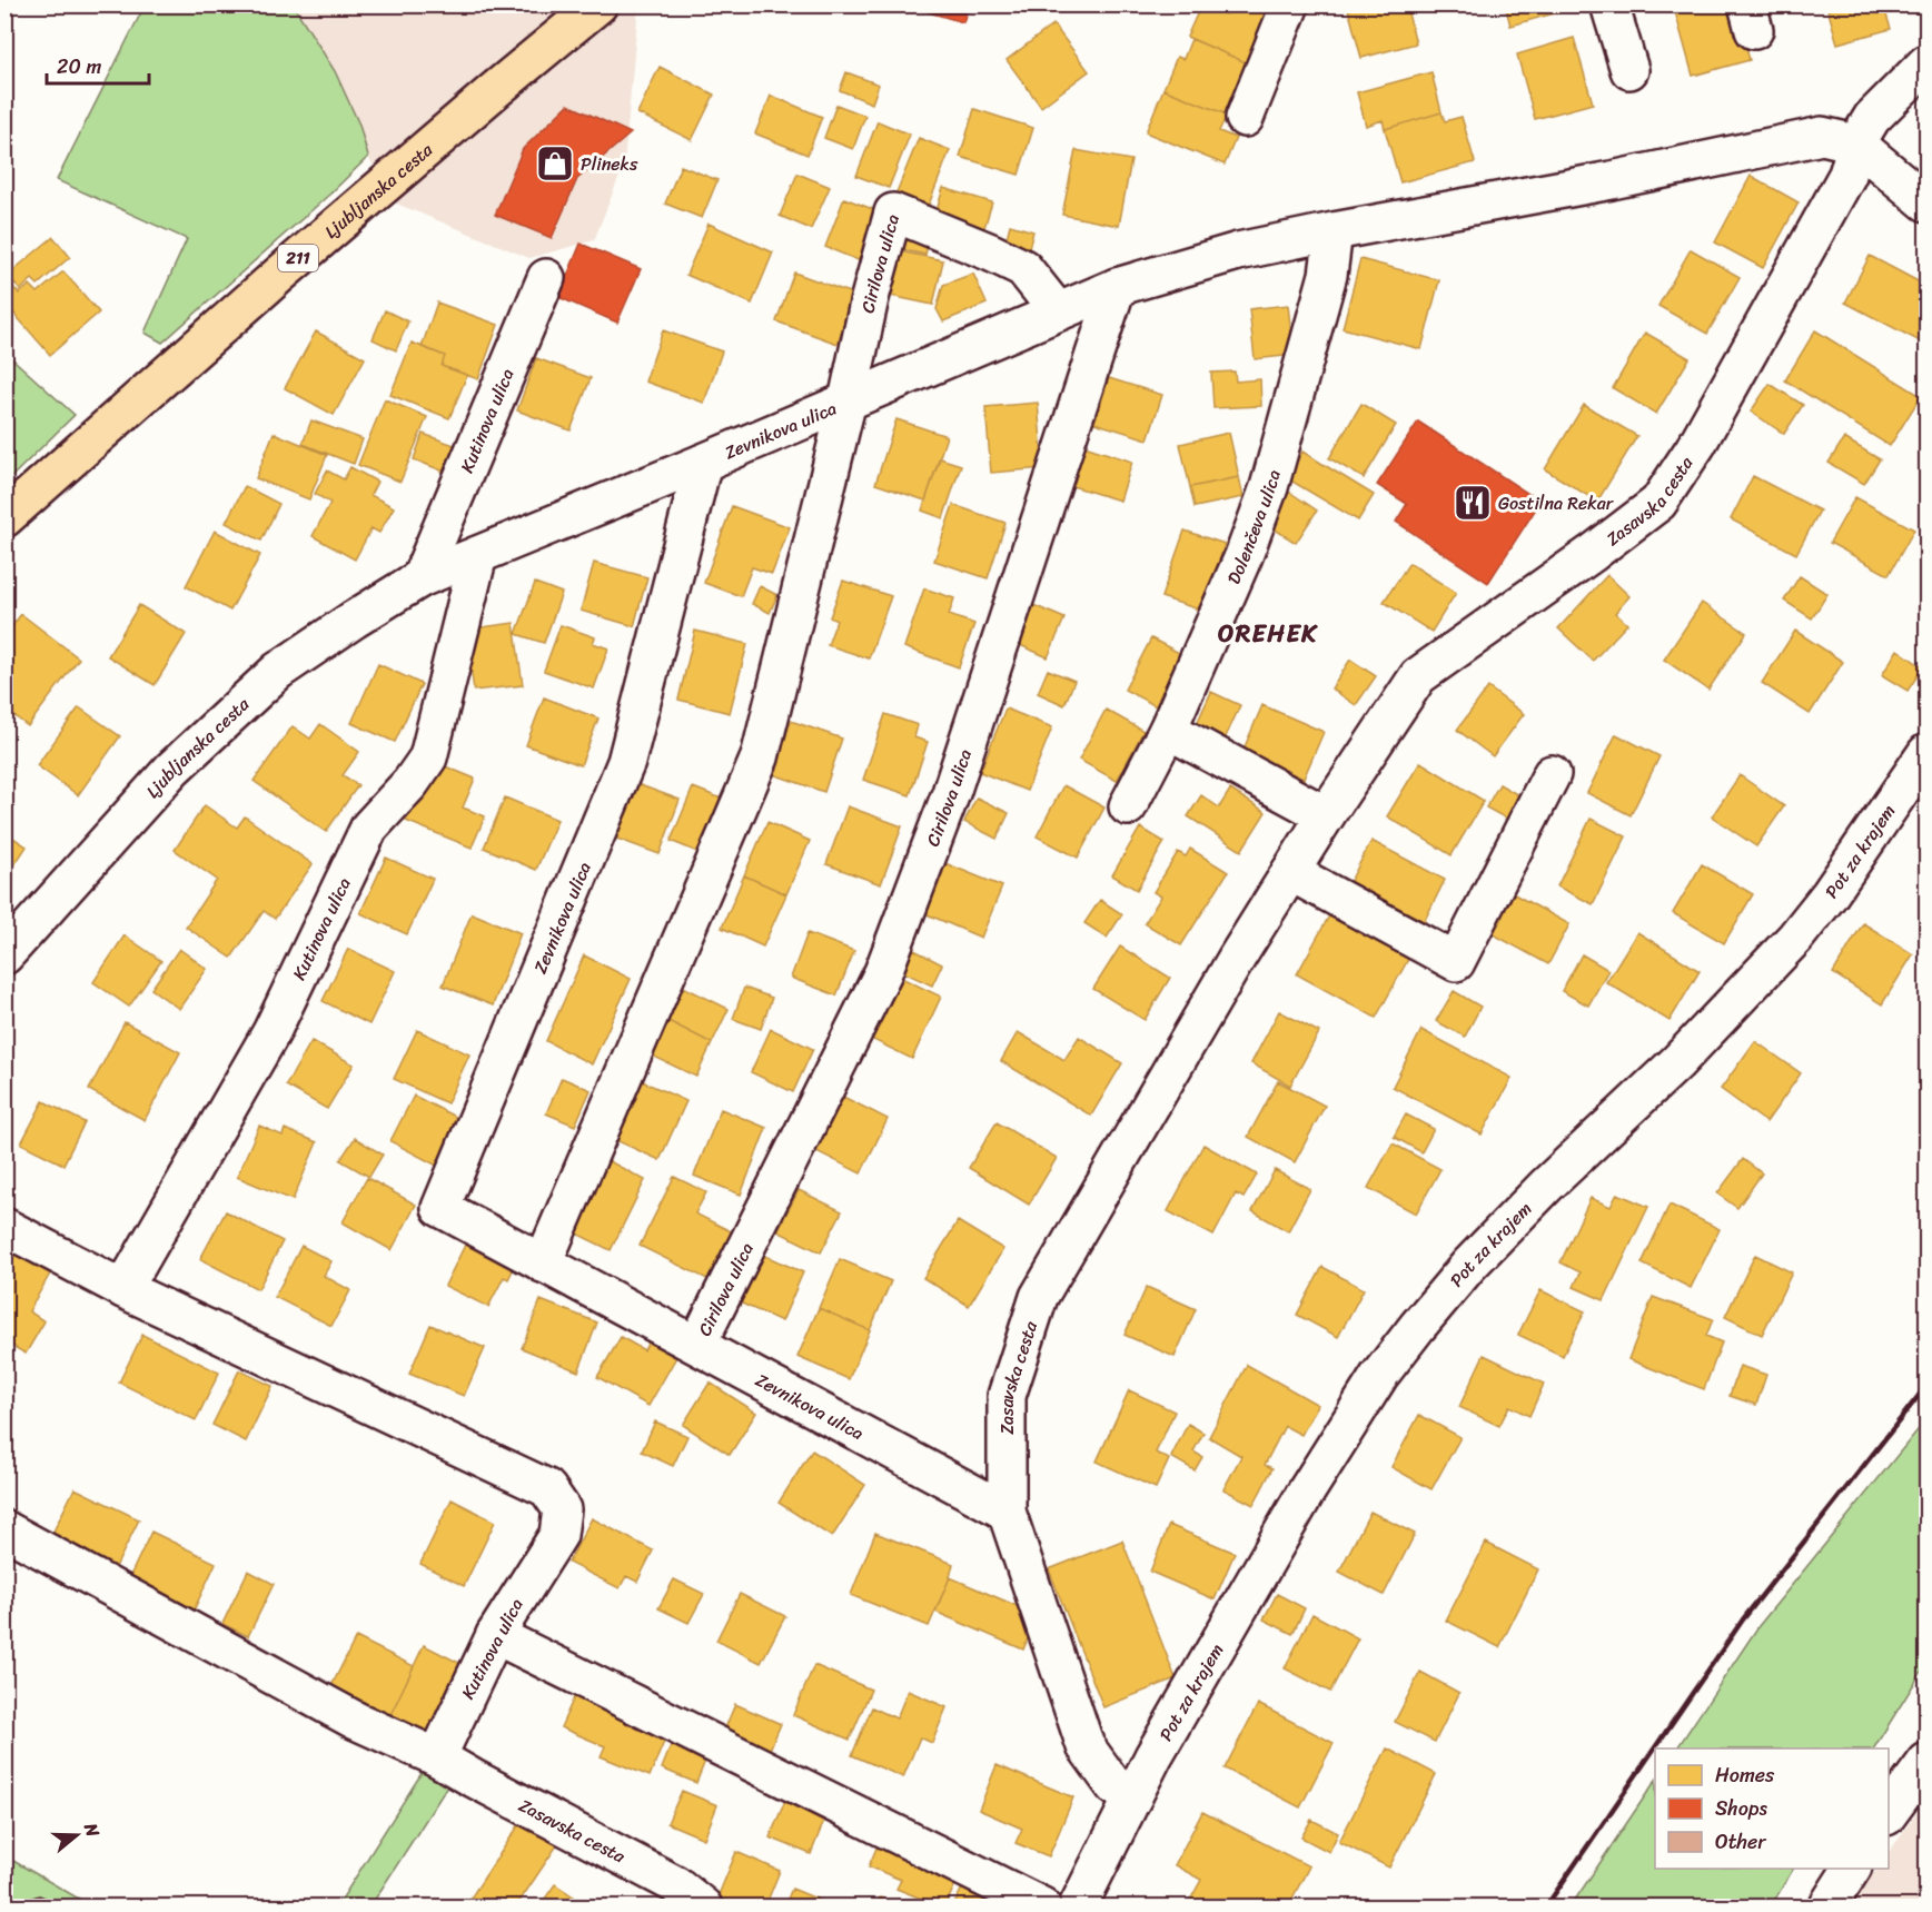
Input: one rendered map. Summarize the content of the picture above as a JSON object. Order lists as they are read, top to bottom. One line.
{"streets":{"main road":["Ljubljanska cesta","211"],"street":["Cirilova ulica","Kutinova ulica","Zevnikova ulica","Zasavska cesta","Dolenčeva ulica","Pot za krajem"]},"crossings":[["Ljubljanska cesta","Kutinova ulica"],["Cirilova ulica","Zevnikova ulica"],["Kutinova ulica","Zasavska cesta"],["Zevnikova ulica","Zasavska cesta"],["Zasavska cesta","Pot za krajem"]],"districts":["OREHEK"],"places":{"shop":["Plineks"],"restaurant":["Gostilna Rekar"]},"legend":["Homes","Shops","Other"],"scale_bar":"20 m","north":"right"}
